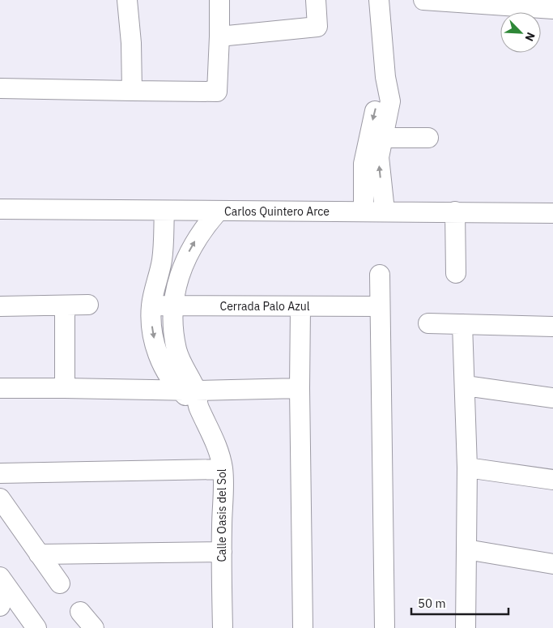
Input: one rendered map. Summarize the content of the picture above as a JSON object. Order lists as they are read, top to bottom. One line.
{"streets":{"street":["Carlos Quintero Arce","Cerrada Palo Azul","Calle Oasis del Sol"]},"crossings":[["Carlos Quintero Arce","Calle Oasis del Sol"],["Cerrada Palo Azul","Calle Oasis del Sol"]],"scale_bar":"50 m","north":"bottom right"}
